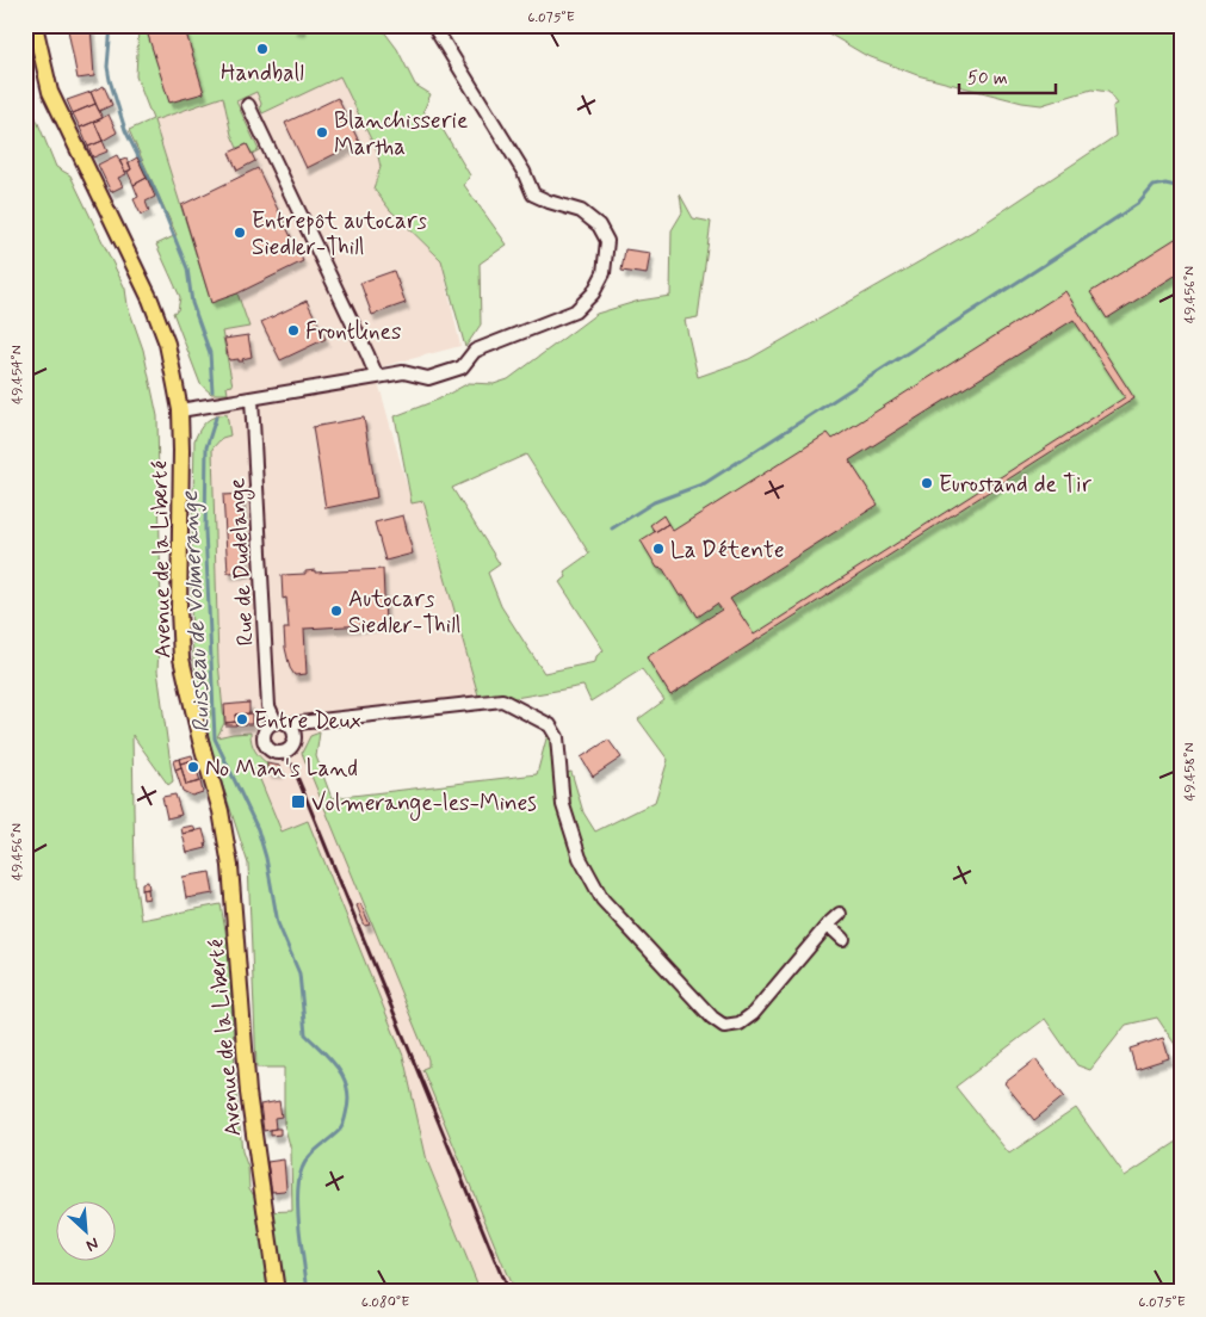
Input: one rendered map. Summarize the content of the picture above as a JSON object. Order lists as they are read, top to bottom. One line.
{"streets":{"main road":["Avenue de la Liberté"],"street":["Rue de Dudelange"]},"water":["Ruisseau de Volmerange"],"places":{"other":["Handball","Blanchisserie Martha","Entrepôt autocars Siedler-Thill","Frontlines","Eurostand de Tir","La Détente","Autocars Siedler-Thill","Entre Deux","No Man's Land"],"transit":["Volmerange-les-Mines"]},"scale_bar":"50 m","north":"bottom right","coordinates":["6.075°E","49.456°N","49.454°N","49.458°N","6.080°E"]}
